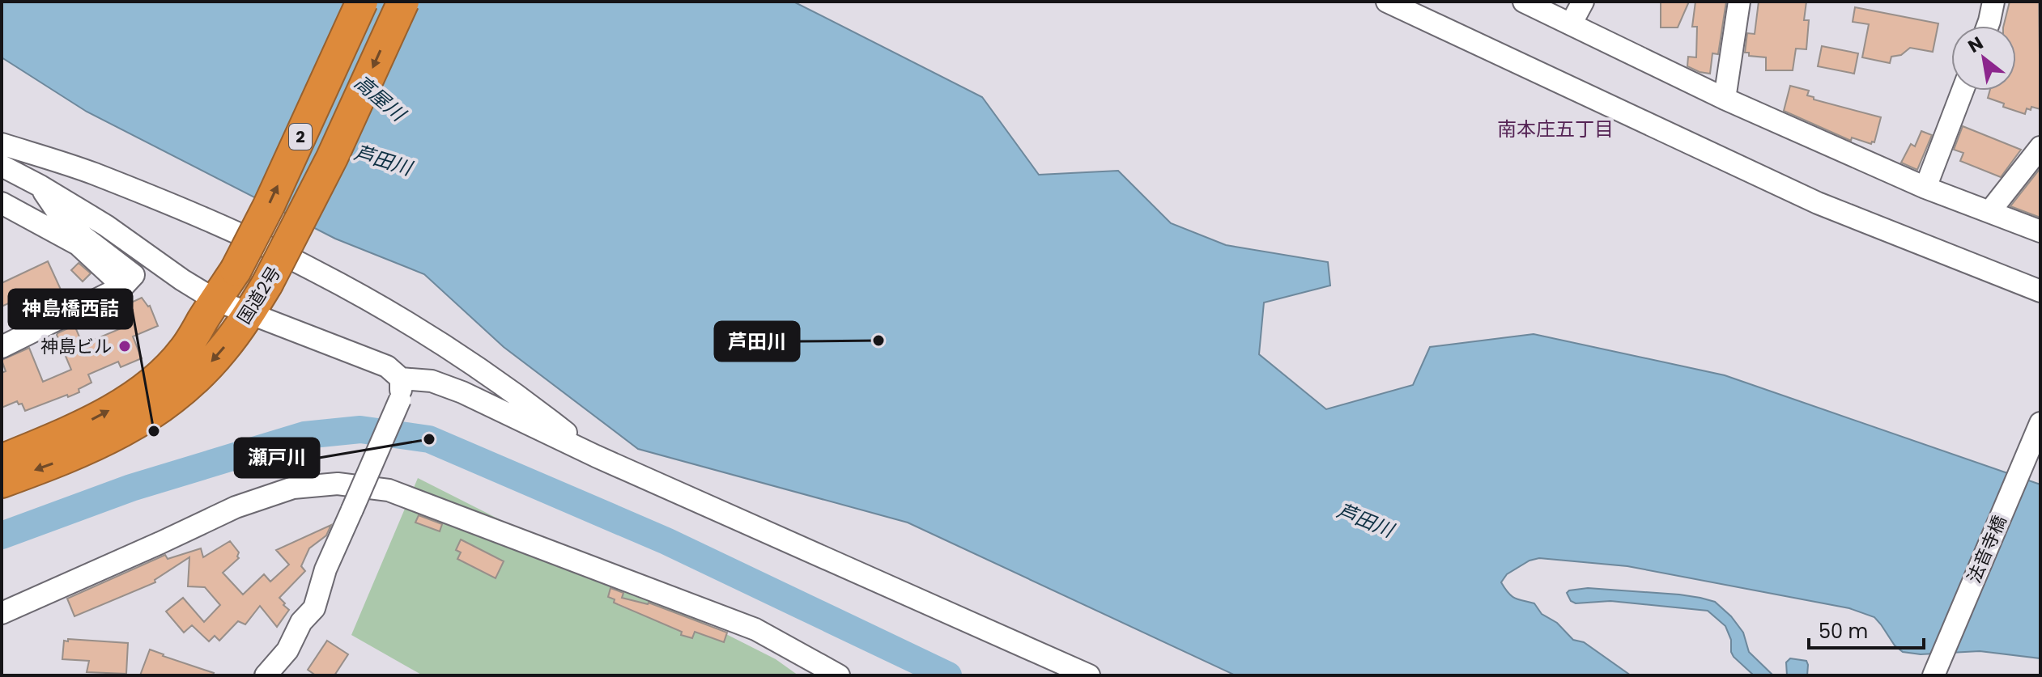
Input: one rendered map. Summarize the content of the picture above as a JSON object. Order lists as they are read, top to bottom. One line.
{"streets":{"highway":["2","国道2号"],"street":["法音寺橋"]},"districts":["南本庄五丁目"],"water":["高屋川","芦田川"],"places":["芦田川","神島ビル","神島橋西詰","瀬戸川"],"scale_bar":"50 m","north":"top left"}
